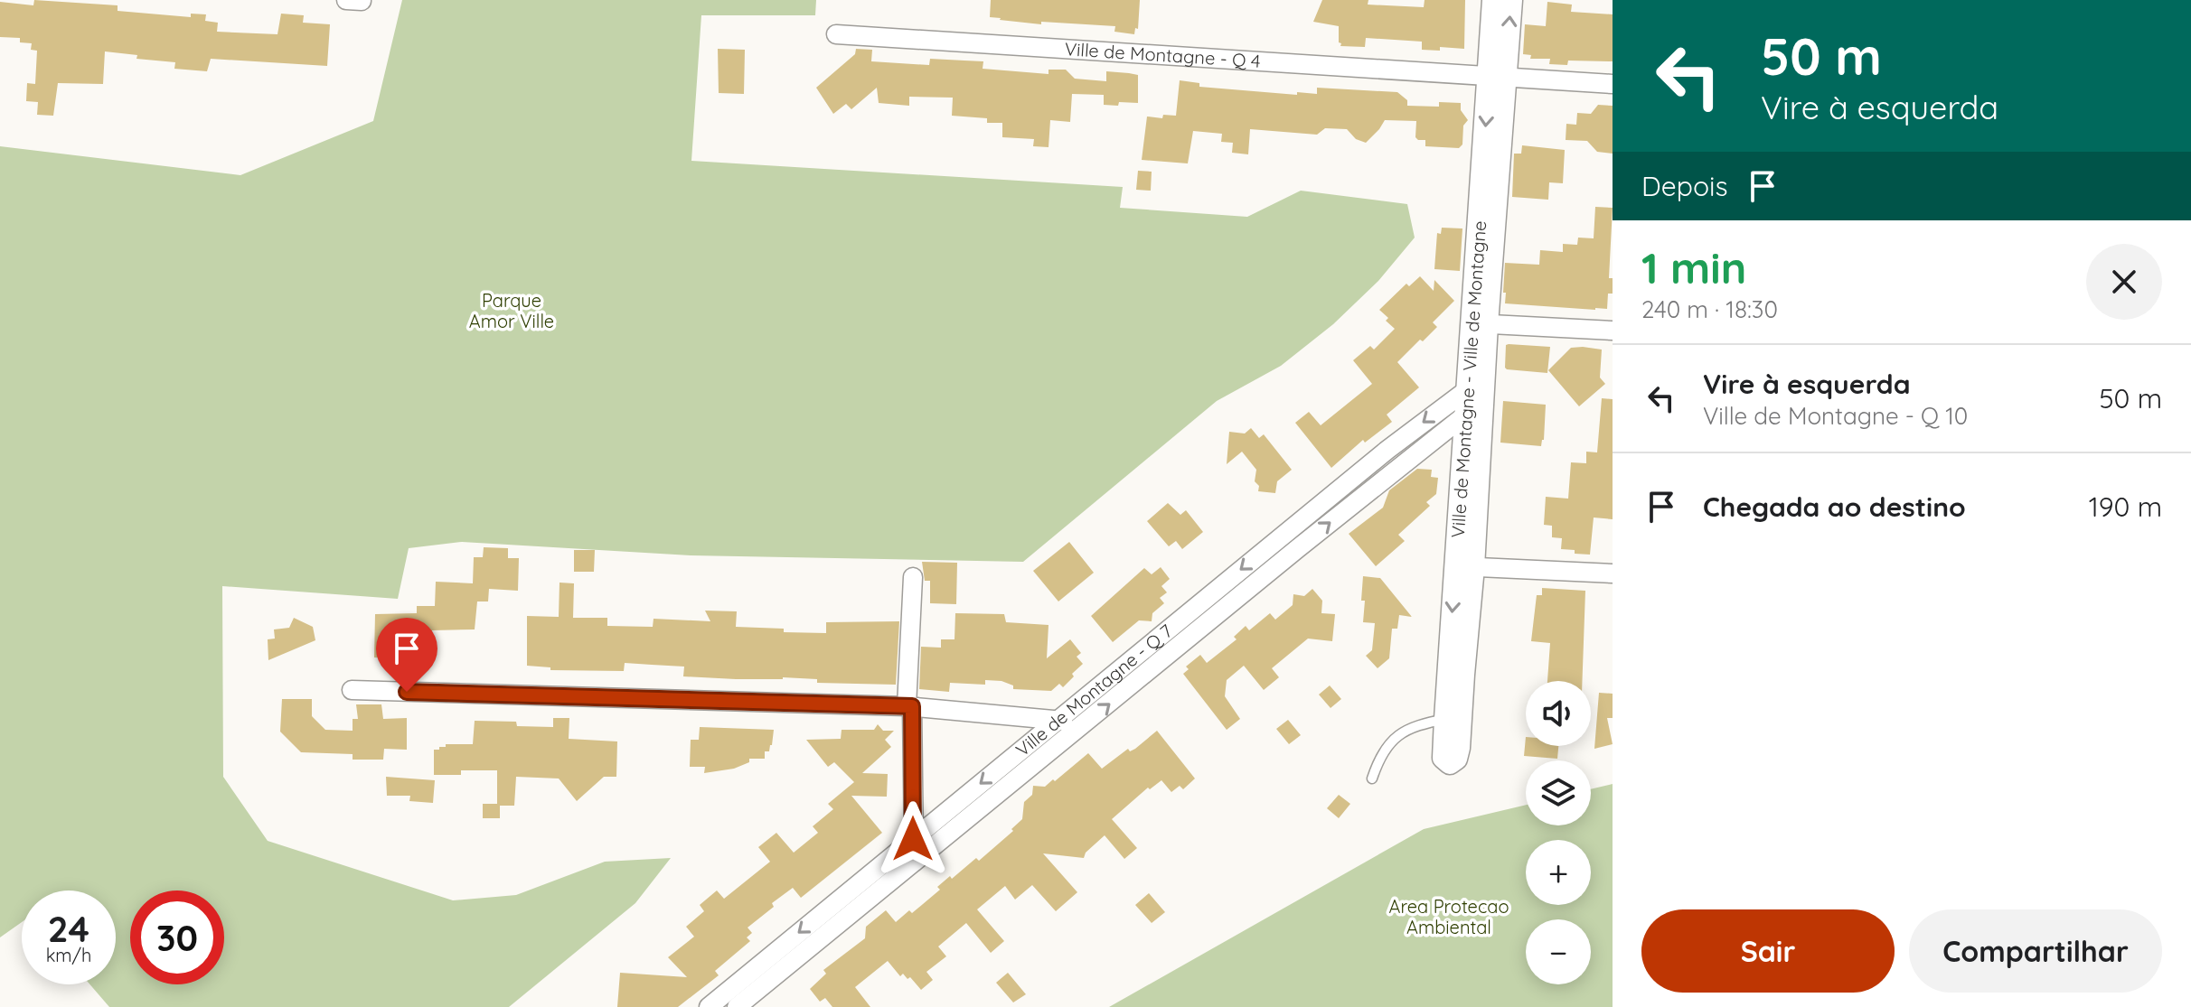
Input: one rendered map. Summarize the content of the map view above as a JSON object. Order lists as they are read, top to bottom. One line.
{"streets":{"street":["Ville de Montagne - Q 4","Ville de Montagne - Ville de Montagne","Ville de Montagne - Q 7"]},"crossings":[["Ville de Montagne - Q 4","Ville de Montagne - Ville de Montagne"],["Ville de Montagne - Ville de Montagne","Ville de Montagne - Q 7"]],"parks":["Parque Amor Ville","Area Protecao Ambiental"],"page":{"turn":["50 m","Vire à esquerda"],"then":"Depois","heading":["1 min","240 m · 18:30"],"list":[{"name":"Vire à esquerda","note":"Ville de Montagne - Q 10","value":"50 m"},{"name":"Chegada ao destino","value":"190 m"}],"map_buttons":["+","−"],"speed":"24 km/h","limit":"30","buttons":["Sair","Compartilhar"]}}
